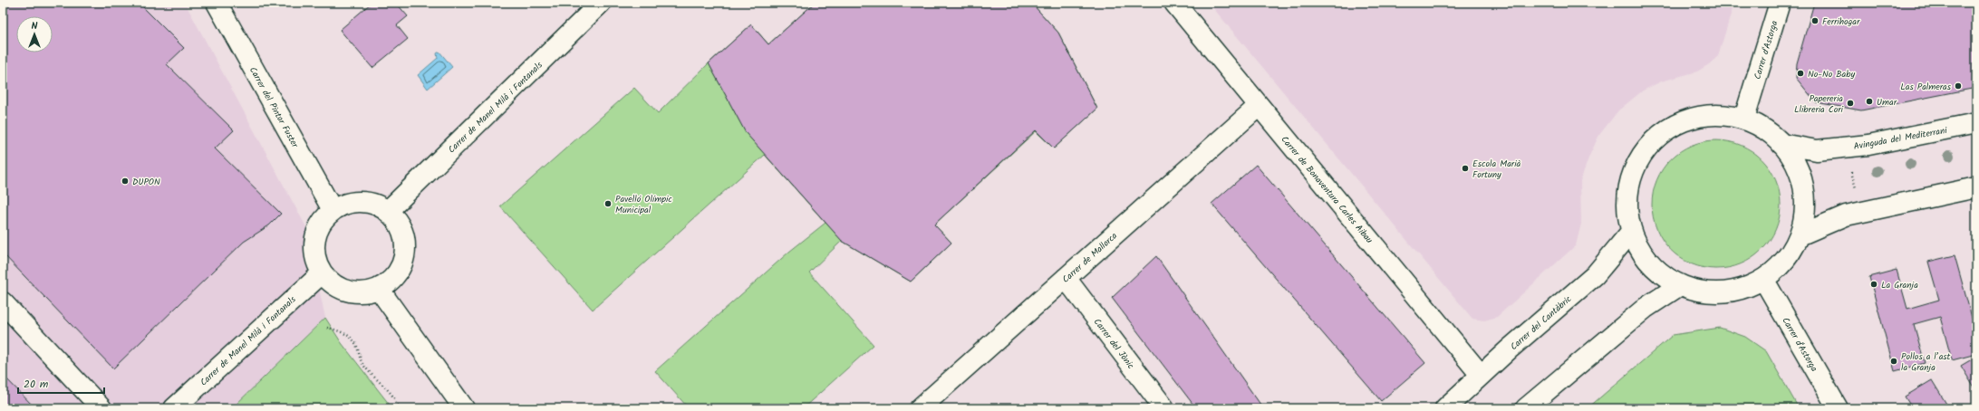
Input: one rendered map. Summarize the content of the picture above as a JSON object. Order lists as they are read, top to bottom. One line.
{"streets":{"street":["Carrer d'Astorga","Carrer del Pintor Fuster","Carrer de Manel Milà i Fontanals","Avinguda del Mediterrani","Carrer de Bonaventura Carles Aibau","Carrer de Mallorca","Carrer del Cantàbric","Carrer del Jònic"]},"crossings":[["Carrer del Pintor Fuster","Carrer de Manel Milà i Fontanals"],["Carrer de Bonaventura Carles Aibau","Carrer de Mallorca"],["Carrer de Bonaventura Carles Aibau","Carrer del Cantàbric"],["Carrer de Mallorca","Carrer del Jònic"]],"places":["Ferrihogar","No-No Baby","Las Palmeras","Umar","Papereria Llibreria Cori","Escola Marià Fortuny","DUPON","Pavelló Olímpic Municipal","La Granja","Pollos a l’ast la Granja"],"scale_bar":"20 m","north":"top"}
